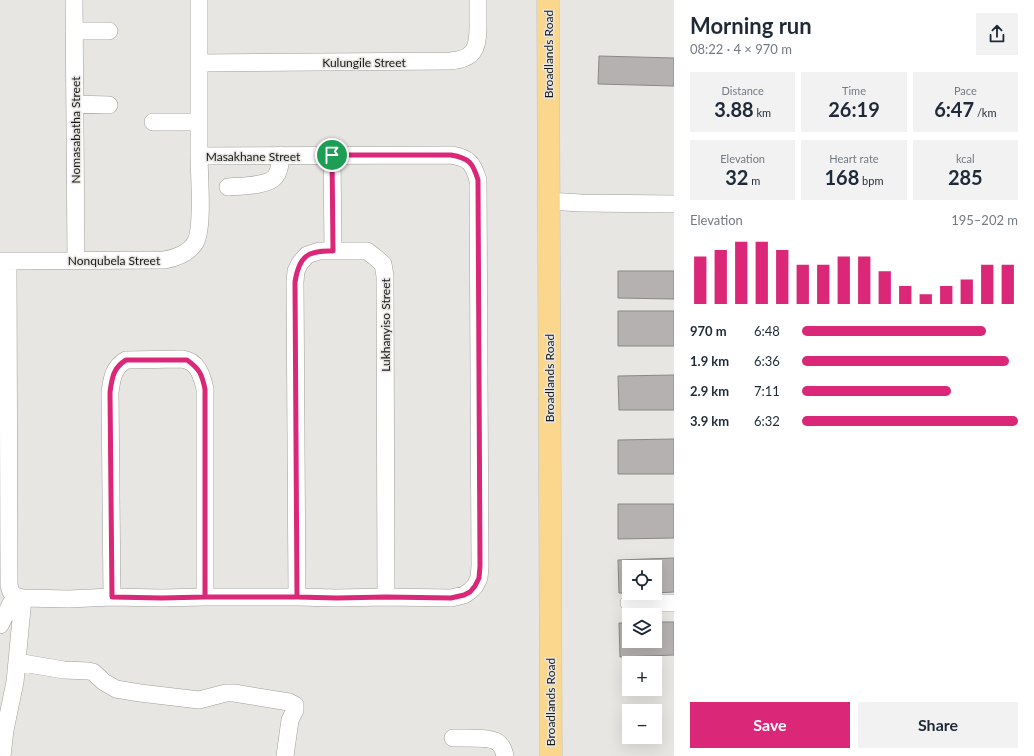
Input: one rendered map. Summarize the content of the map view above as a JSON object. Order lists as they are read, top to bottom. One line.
{"streets":{"main road":["Broadlands Road"],"street":["Kulungile Street","Nomasabatha Street","Masakhane Street","Nonqubela Street","Lukhanyiso Street"]},"crossings":[["Kulungile Street","Nonqubela Street"],["Nomasabatha Street","Nonqubela Street"],["Masakhane Street","Nonqubela Street"],["Masakhane Street","Lukhanyiso Street"]],"page":{"heading":["Morning run","08:22 · 4 × 970 m"],"stats":[["Distance","3.88 km"],["Time","26:19"],["Pace","6:47 /km"],["Elevation","32 m"],["Heart rate","168 bpm"],["kcal","285"]],"chart":["Elevation","195–202 m"],"list":[{"name":"970 m","note":"6:48"},{"name":"1.9 km","note":"6:36"},{"name":"2.9 km","note":"7:11"},{"name":"3.9 km","note":"6:32"}],"map_buttons":["+","−"],"buttons":["Save","Share"]}}
